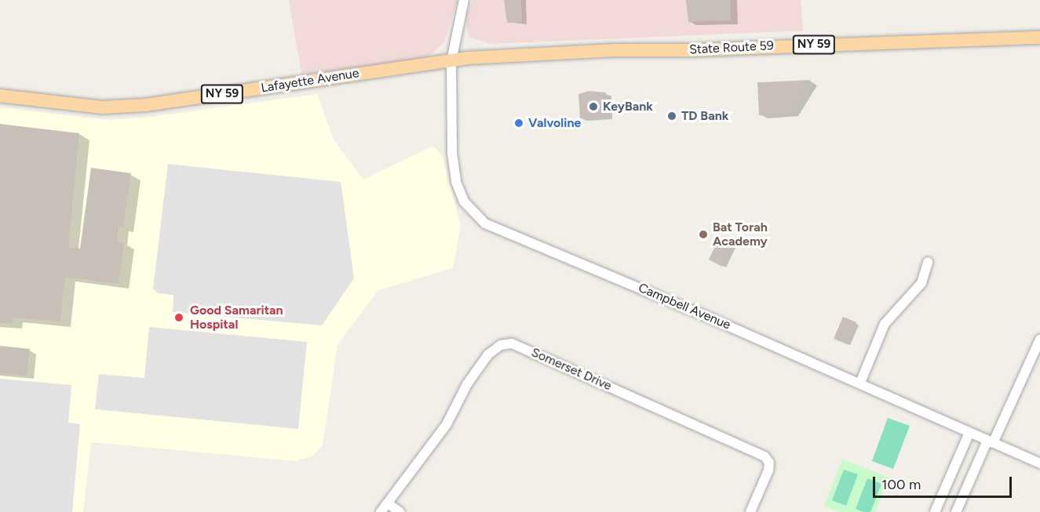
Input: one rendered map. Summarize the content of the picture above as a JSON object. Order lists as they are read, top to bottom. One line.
{"streets":{"main road":["NY 59","State Route 59","Lafayette Avenue"],"street":["Campbell Avenue","Somerset Drive"]},"crossings":[["State Route 59","Lafayette Avenue"],["State Route 59","Campbell Avenue"],["Lafayette Avenue","Campbell Avenue"]],"places":["KeyBank","TD Bank","Valvoline","Bat Torah Academy","Good Samaritan Hospital"],"scale_bar":"100 m"}
